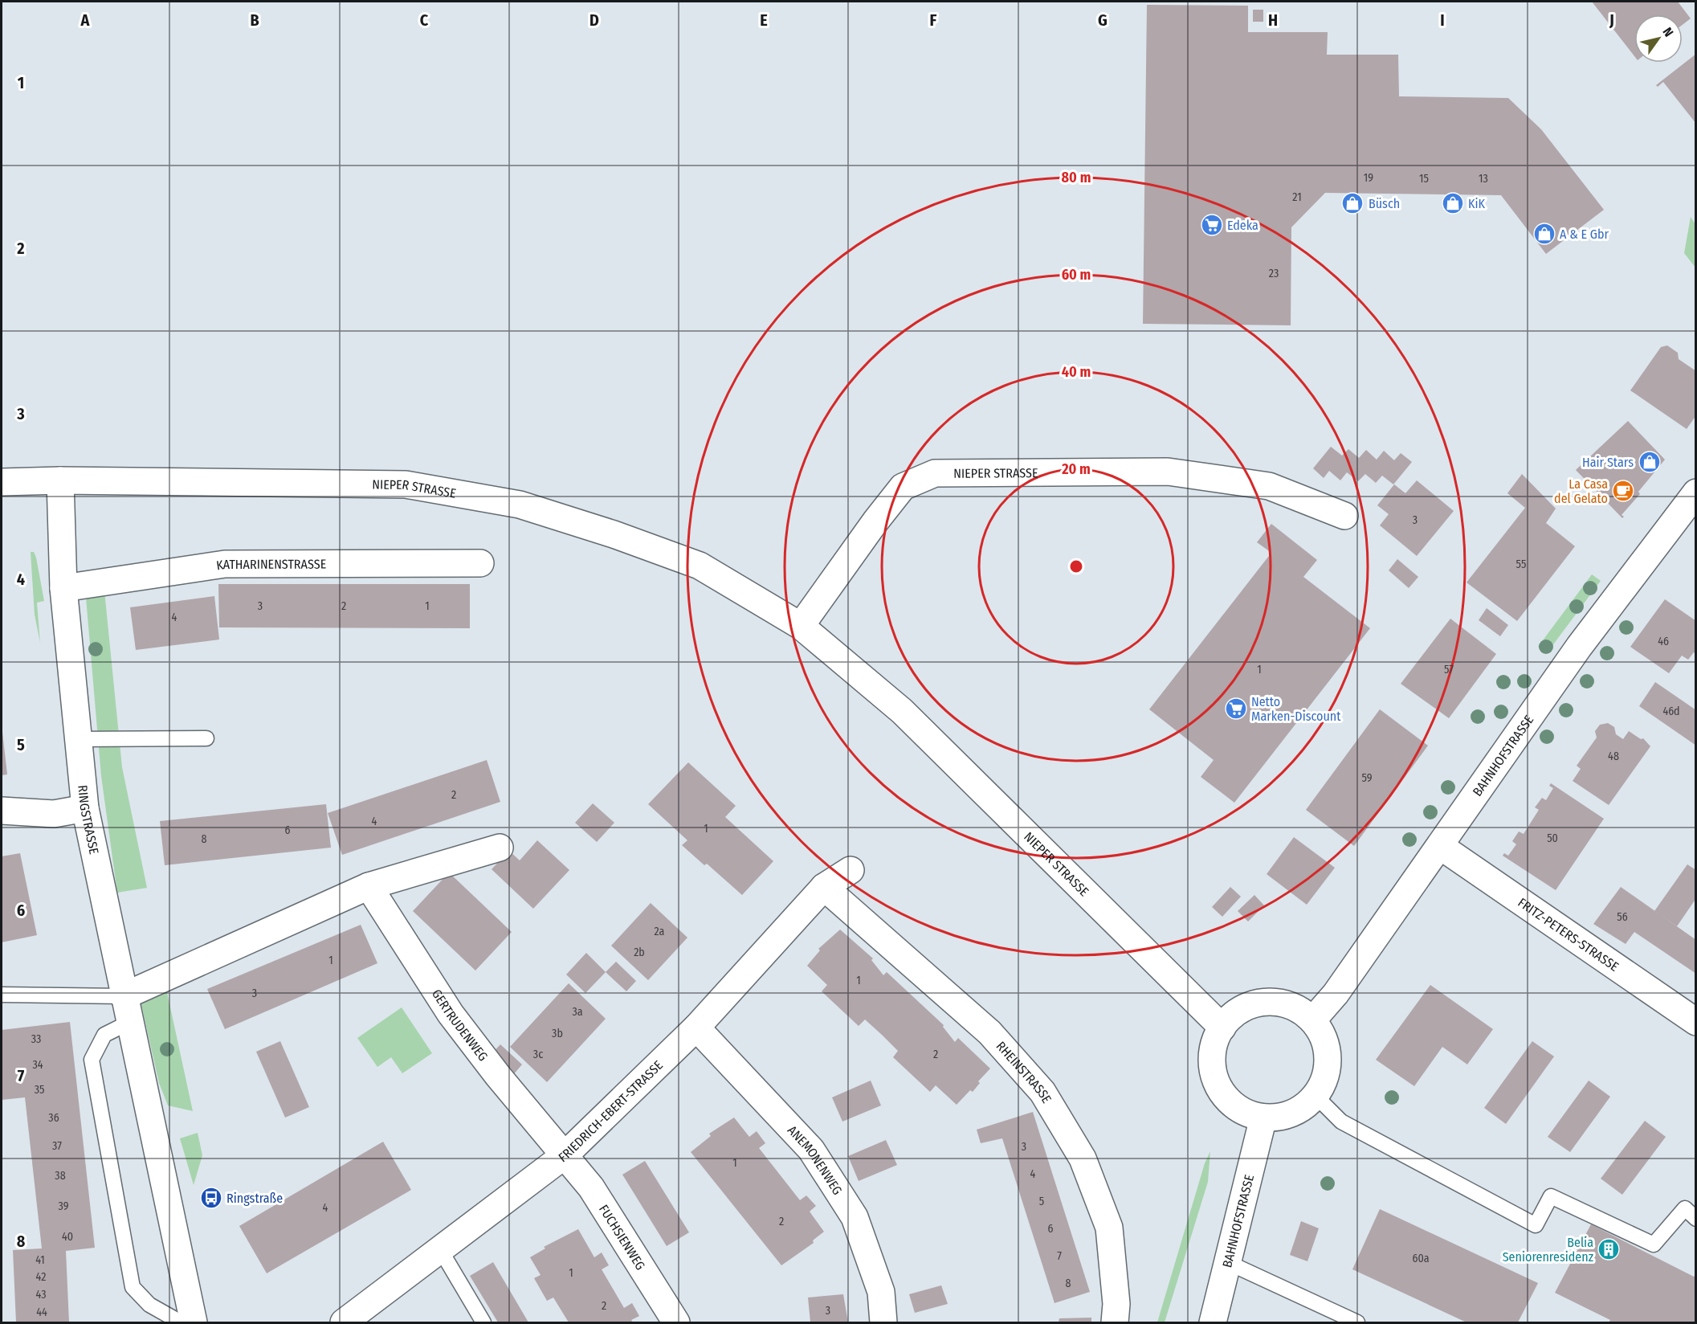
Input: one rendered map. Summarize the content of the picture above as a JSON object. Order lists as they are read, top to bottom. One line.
{"streets":{"street":["NIEPER STRASSE","KATHARINENSTRASSE","BAHNHOFSTRASSE","RINGSTRASSE","FRITZ-PETERS-STRASSE","GERTRUDENWEG","RHEINSTRASSE","FRIEDRICH-EBERT-STRASSE","ANEMONENWEG","FUCHSIENWEG"]},"crossings":[["NIEPER STRASSE","BAHNHOFSTRASSE"],["NIEPER STRASSE","RINGSTRASSE"],["KATHARINENSTRASSE","RINGSTRASSE"],["BAHNHOFSTRASSE","FRITZ-PETERS-STRASSE"],["GERTRUDENWEG","FRIEDRICH-EBERT-STRASSE"],["GERTRUDENWEG","FUCHSIENWEG"],["RHEINSTRASSE","FRIEDRICH-EBERT-STRASSE"],["FRIEDRICH-EBERT-STRASSE","ANEMONENWEG"],["FRIEDRICH-EBERT-STRASSE","FUCHSIENWEG"]],"places":{"shop":["Büsch","KiK","A & E Gbr","Hair Stars"],"supermarket":["Edeka","Netto Marken-Discount"],"cafe":["La Casa del Gelato"],"bus stop":["Ringstraße"],"building":["Belia Seniorenresidenz"]},"house_numbers":["19","15","13","21","23","3","55","3","2","1","4","46","1","57","46d","48","59","2","4","1","6","50","8","56","2a","2b","1","1","3","3a","3b","33","3c","2","34","35","36","37","3","1","4","38","5","39","4","2","6","40","7","60a","41","1","42","8","43","2","3","44"],"north":"top right","grid":{"columns":["A","B","C","D","E","F","G","H","I","J"],"rows":["1","2","3","4","5","6","7","8"]},"rings":["80 m","60 m","40 m","20 m"]}
